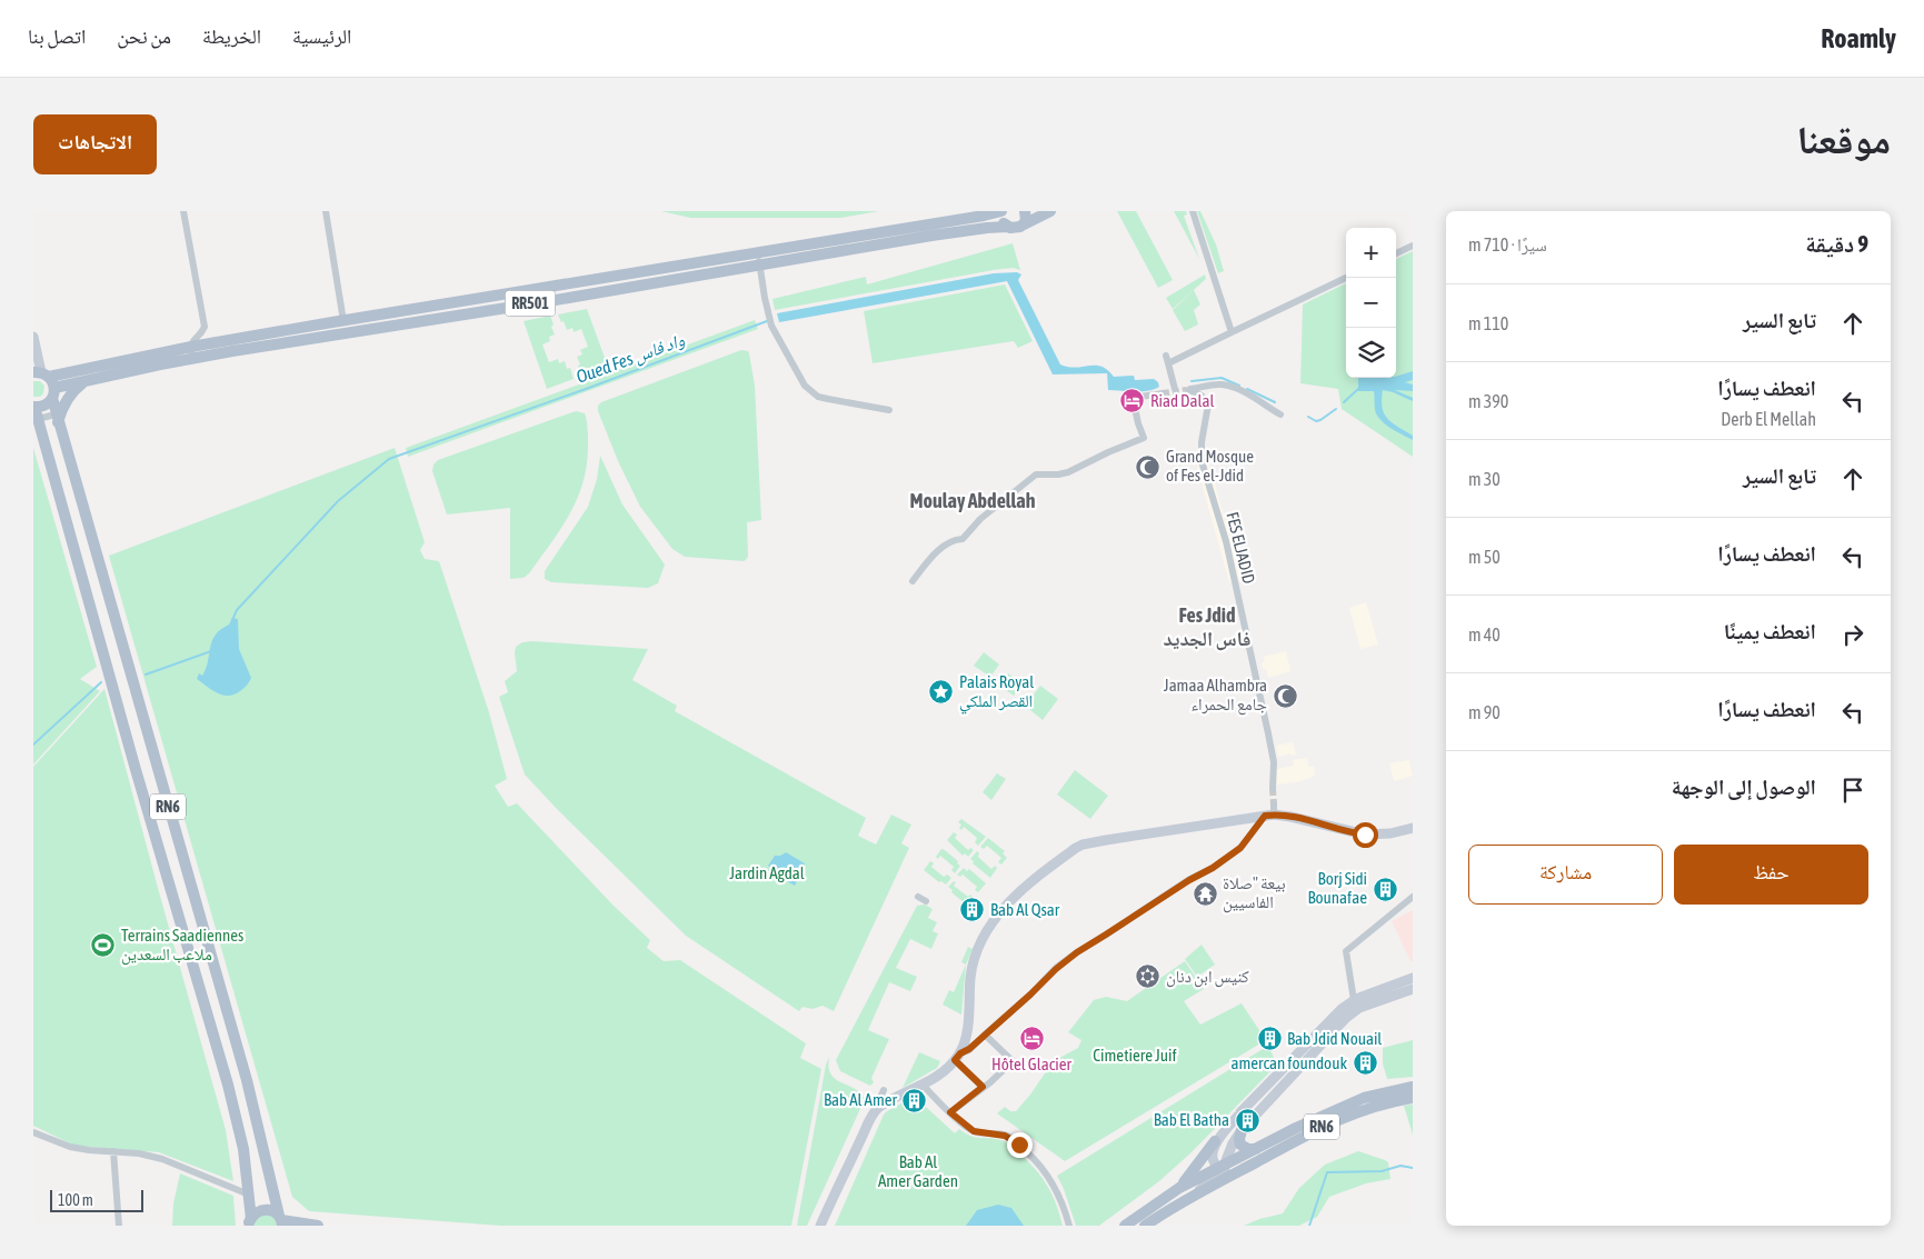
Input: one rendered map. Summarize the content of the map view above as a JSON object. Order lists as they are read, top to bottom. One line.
{"streets":{"main road":["RR501","RN6"],"street":["FES ELJADID"]},"crossings":[["RR501","RN6"]],"districts":["Moulay Abdellah","Fes Jdid فاس الجديد"],"water":["Oued Fes واد فاس"],"parks":["Jardin Agdal","Cimetiere Juif","Bab Al Amer Garden"],"places":{"hotel":["Riad Dalal","Hôtel Glacier"],"mosque":["Grand Mosque of Fes el-Jdid","Jamaa Alhambra جامع الحمراء"],"place":["Palais Royal القصر الملكي"],"building":["Borj Sidi Bounafae","Bab Al Qsar","Bab Jdid Nouail","amercan foundouk","Bab Al Amer","Bab El Batha"],"temple":["بيعة \"صلاة الفاسيين"],"sports":["Terrains Saadiennes ملاعب السعدين"],"synagogue":["كنيس ابن دنان"]},"scale_bar":"100 m","page":{"header":"Roamly","nav":["الرئيسية","الخريطة","من نحن","اتصل بنا"],"title":"موقعنا","buttons":["الاتجاهات",["حفظ","مشاركة"]],"heading":["9 دقيقة","سيرًا · 710 m"],"map_buttons":["+","−"],"list":[["تابع السير","110 m"],["انعطف يسارًا","Derb El Mellah","390 m"],["تابع السير","30 m"],["انعطف يسارًا","50 m"],["انعطف يمينًا","40 m"],["انعطف يسارًا","90 m"],"الوصول إلى الوجهة"],"scale":"100 m"}}
